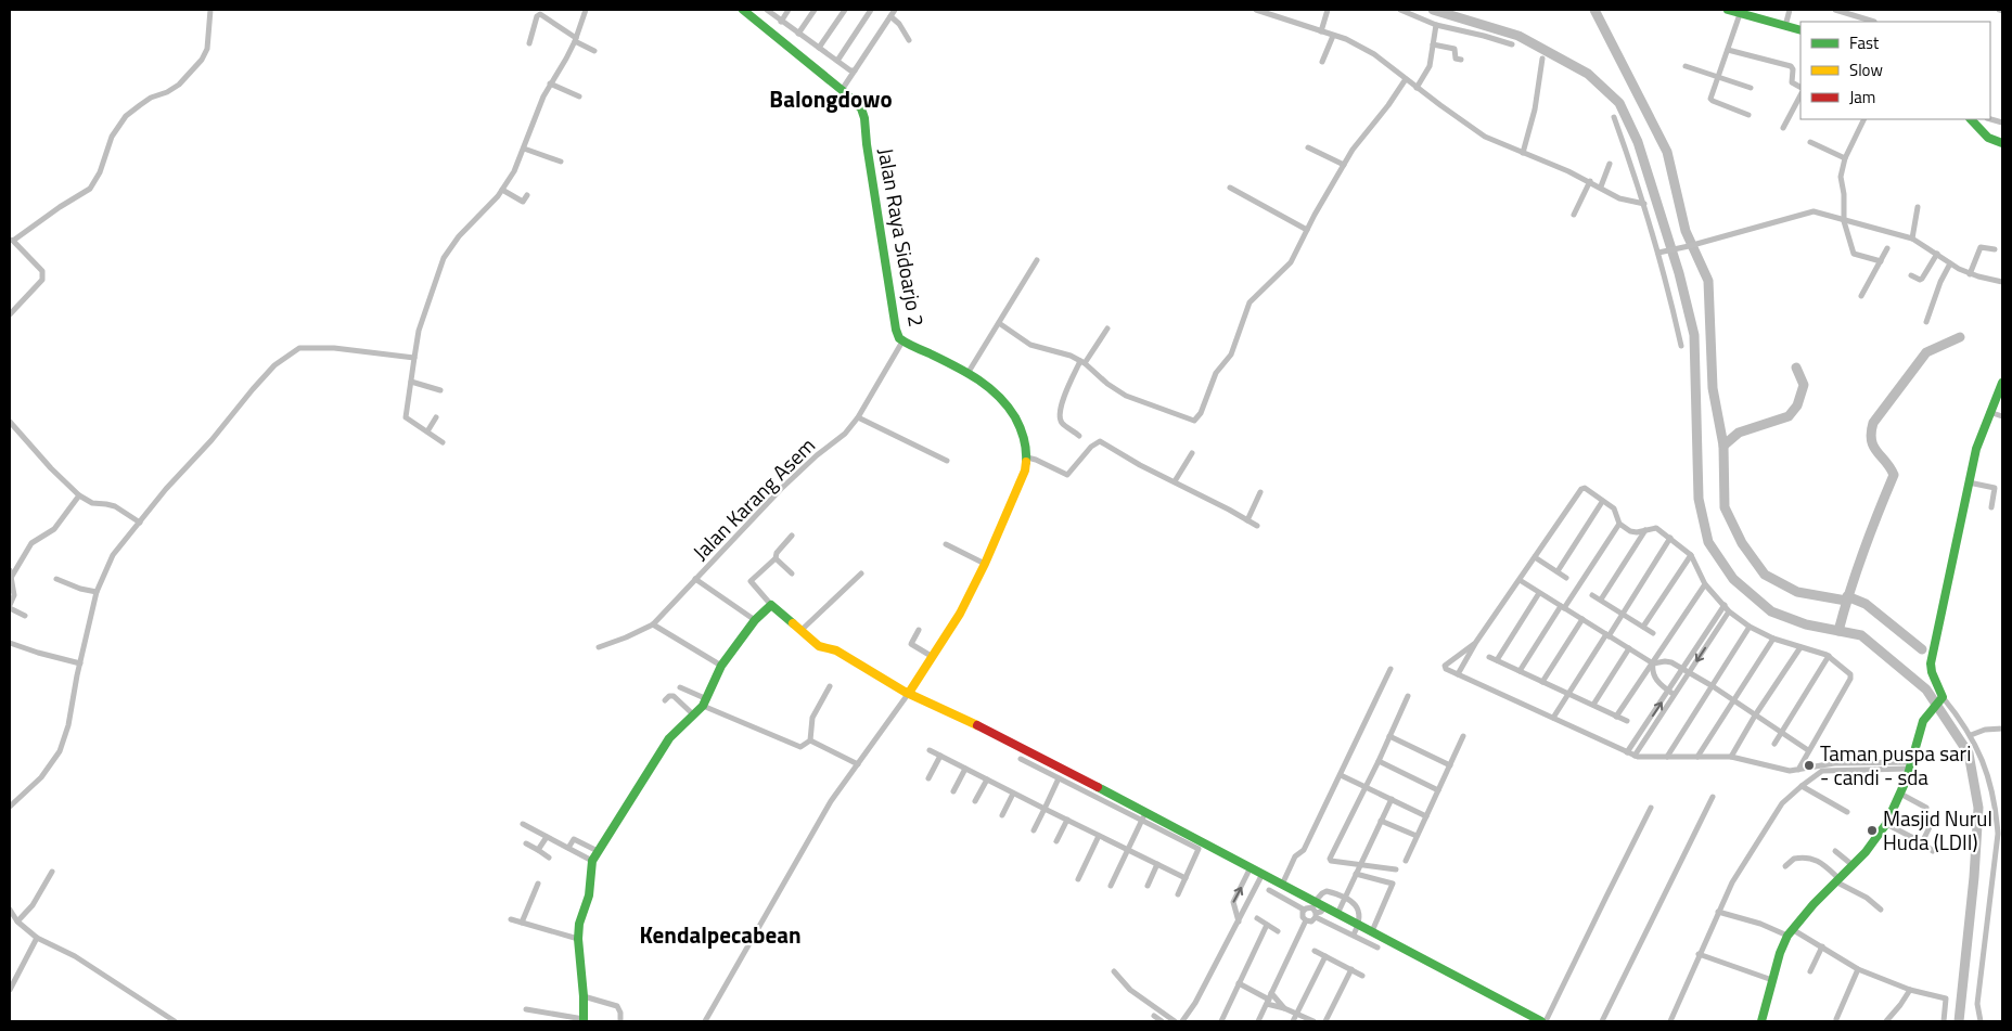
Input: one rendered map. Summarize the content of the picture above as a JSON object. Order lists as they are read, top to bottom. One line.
{"streets":{"street":["Jalan Raya Sidoarjo 2","Jalan Karang Asem"]},"crossings":[["Jalan Raya Sidoarjo 2","Jalan Karang Asem"]],"districts":["Balongdowo","Kendalpecabean"],"places":["Taman puspa sari - candi - sda","Masjid Nurul Huda (LDII)"],"legend":["Fast","Slow","Jam"]}
